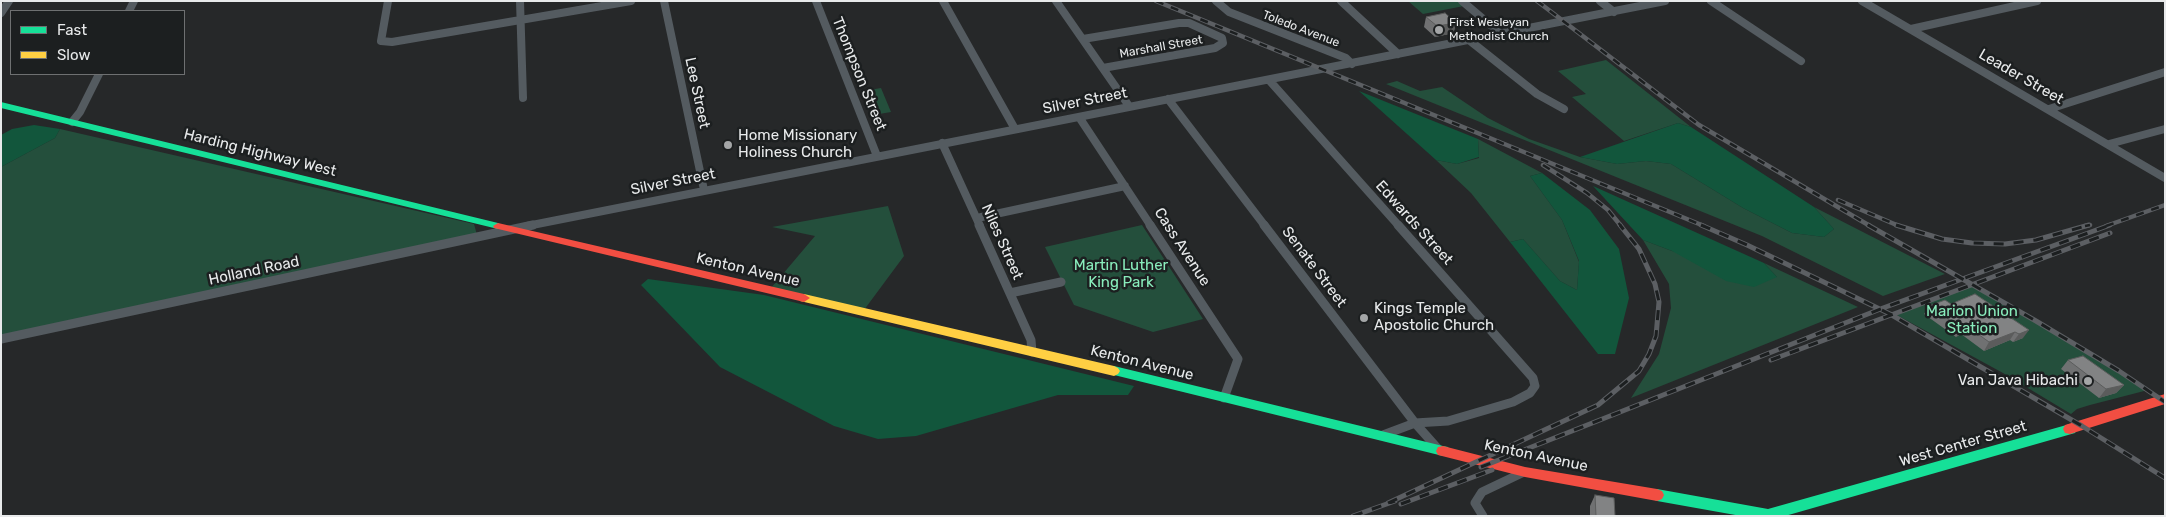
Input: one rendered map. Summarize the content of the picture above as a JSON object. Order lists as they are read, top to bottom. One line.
{"streets":{"main road":["Harding Highway West","Kenton Avenue","West Center Street"],"street":["Toledo Avenue","Marshall Street","Thompson Street","Leader Street","Lee Street","Silver Street","Edwards Street","Niles Street","Cass Avenue","Senate Street","Holland Road"]},"crossings":[["Toledo Avenue","Silver Street"],["Thompson Street","Silver Street"],["Lee Street","Silver Street"],["Silver Street","Harding Highway West"],["Silver Street","Edwards Street"],["Silver Street","Niles Street"],["Silver Street","Cass Avenue"],["Silver Street","Senate Street"],["Silver Street","Kenton Avenue"],["Silver Street","Holland Road"],["Harding Highway West","Kenton Avenue"],["Harding Highway West","Holland Road"],["Edwards Street","Senate Street"],["Niles Street","Kenton Avenue"],["Cass Avenue","Kenton Avenue"],["Senate Street","Kenton Avenue"],["Kenton Avenue","Holland Road"],["Kenton Avenue","West Center Street"]],"parks":["Martin Luther King Park","Marion Union Station"],"places":["First Wesleyan Methodist Church","Home Missionary Holiness Church","Kings Temple Apostolic Church","Van Java Hibachi"],"legend":["Fast","Slow"]}
